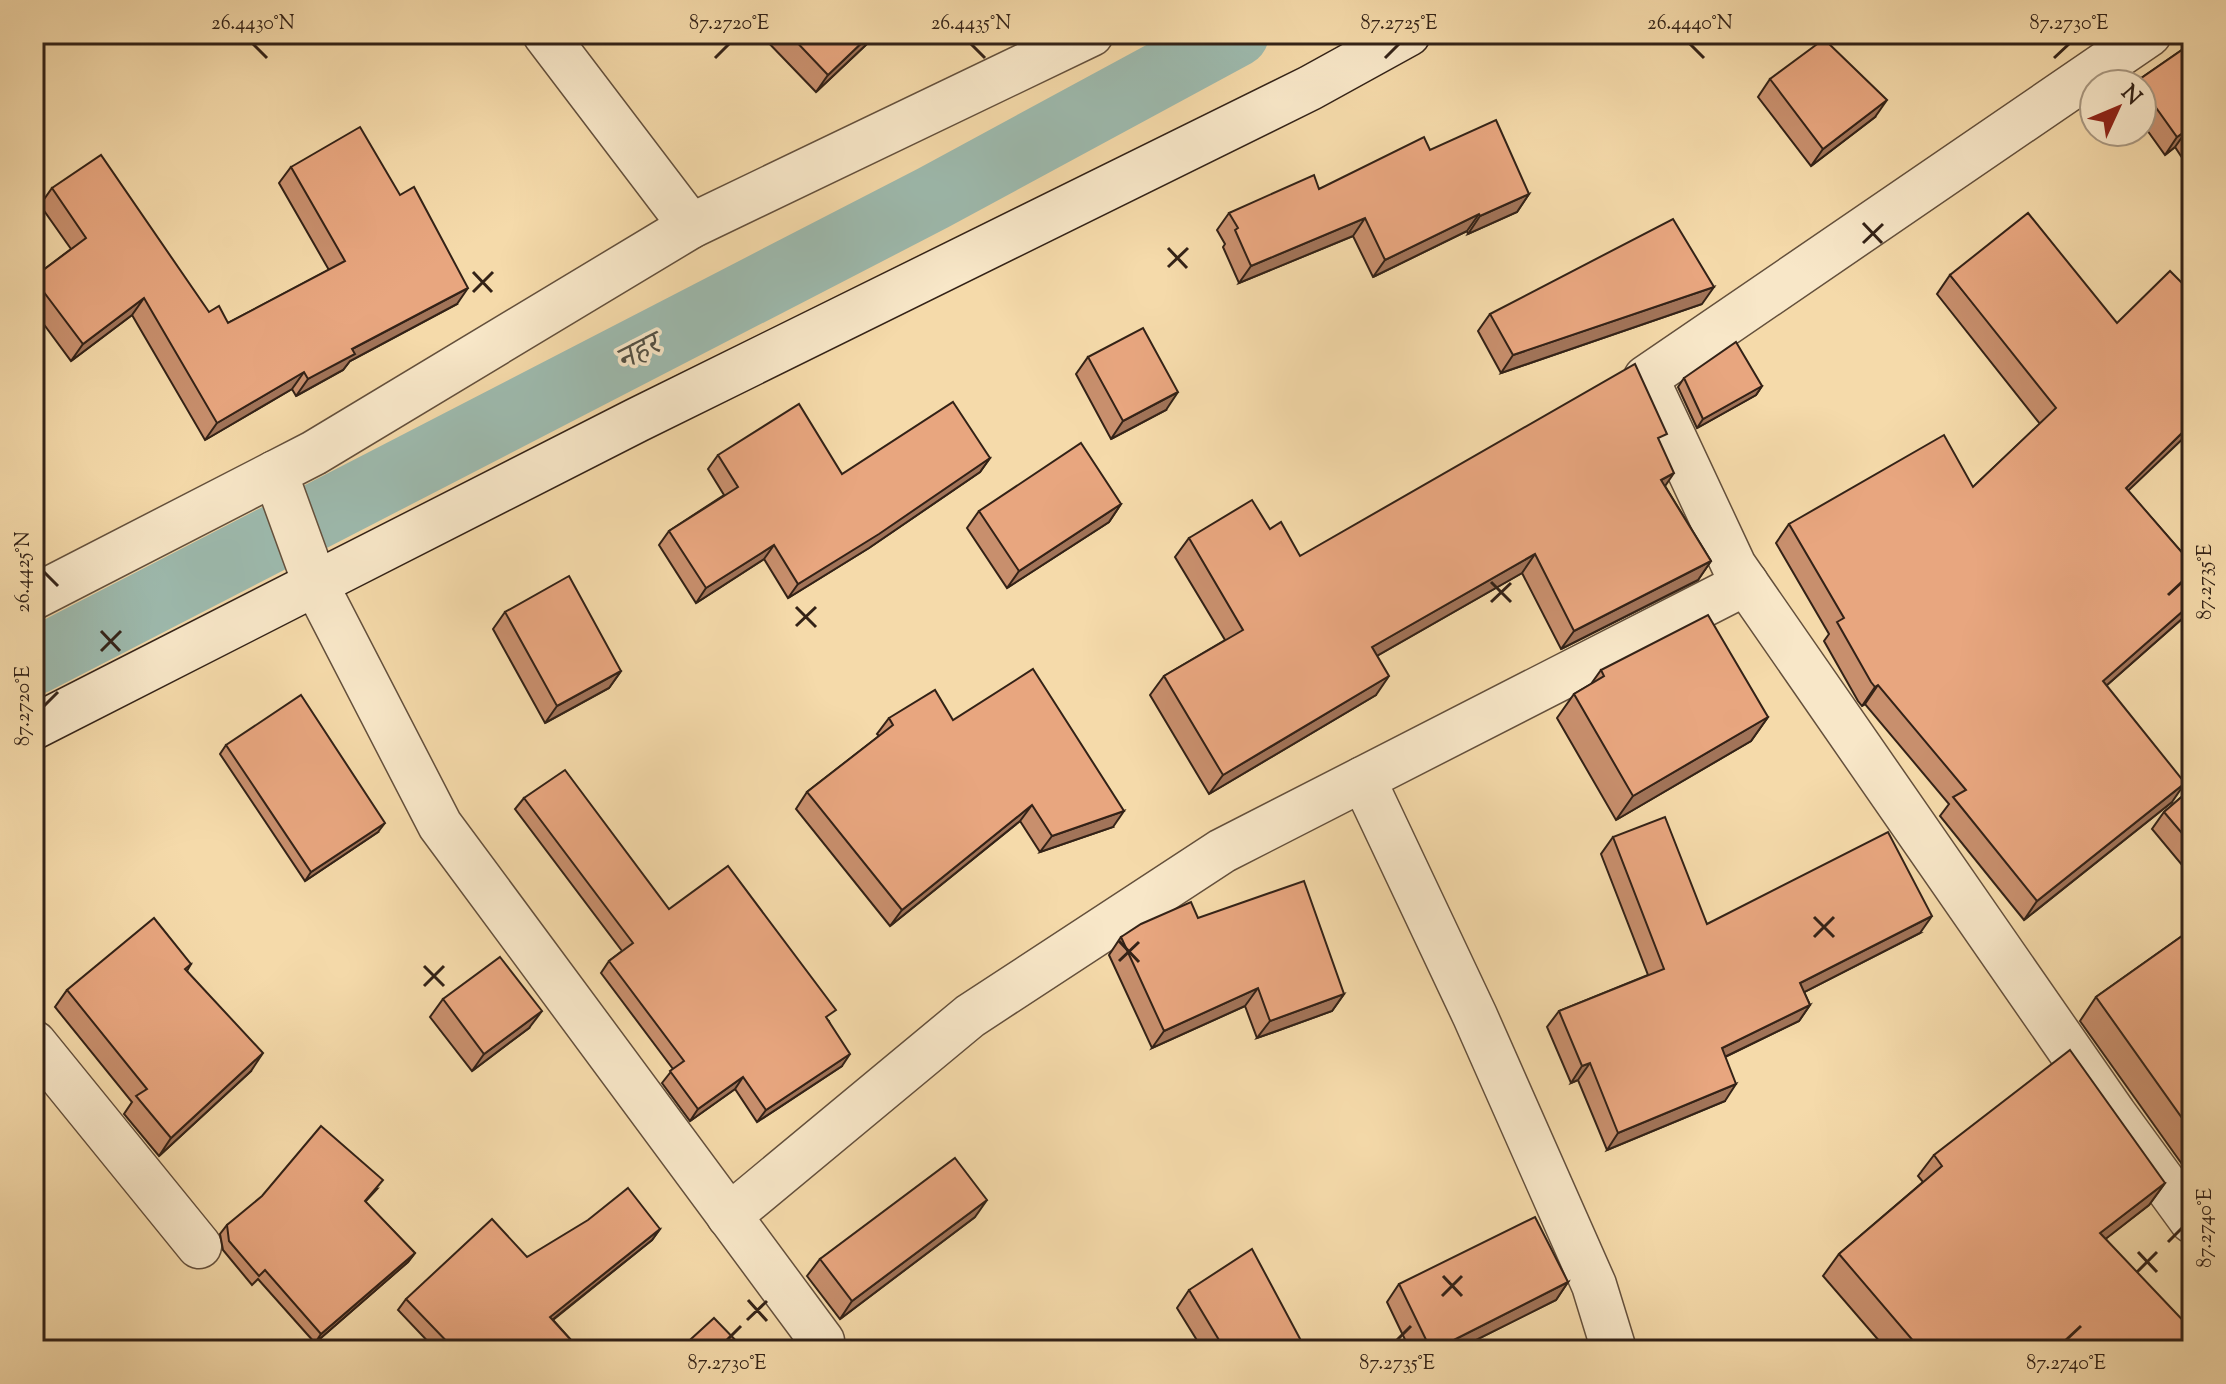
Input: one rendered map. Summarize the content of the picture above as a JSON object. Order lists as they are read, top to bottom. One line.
{"water":["नहर"],"north":"top right","coordinates":["26.4430°N","87.2720°E","26.4435°N","87.2725°E","26.4440°N","87.2730°E","26.4425°N","87.2735°E","87.2740°E"]}
